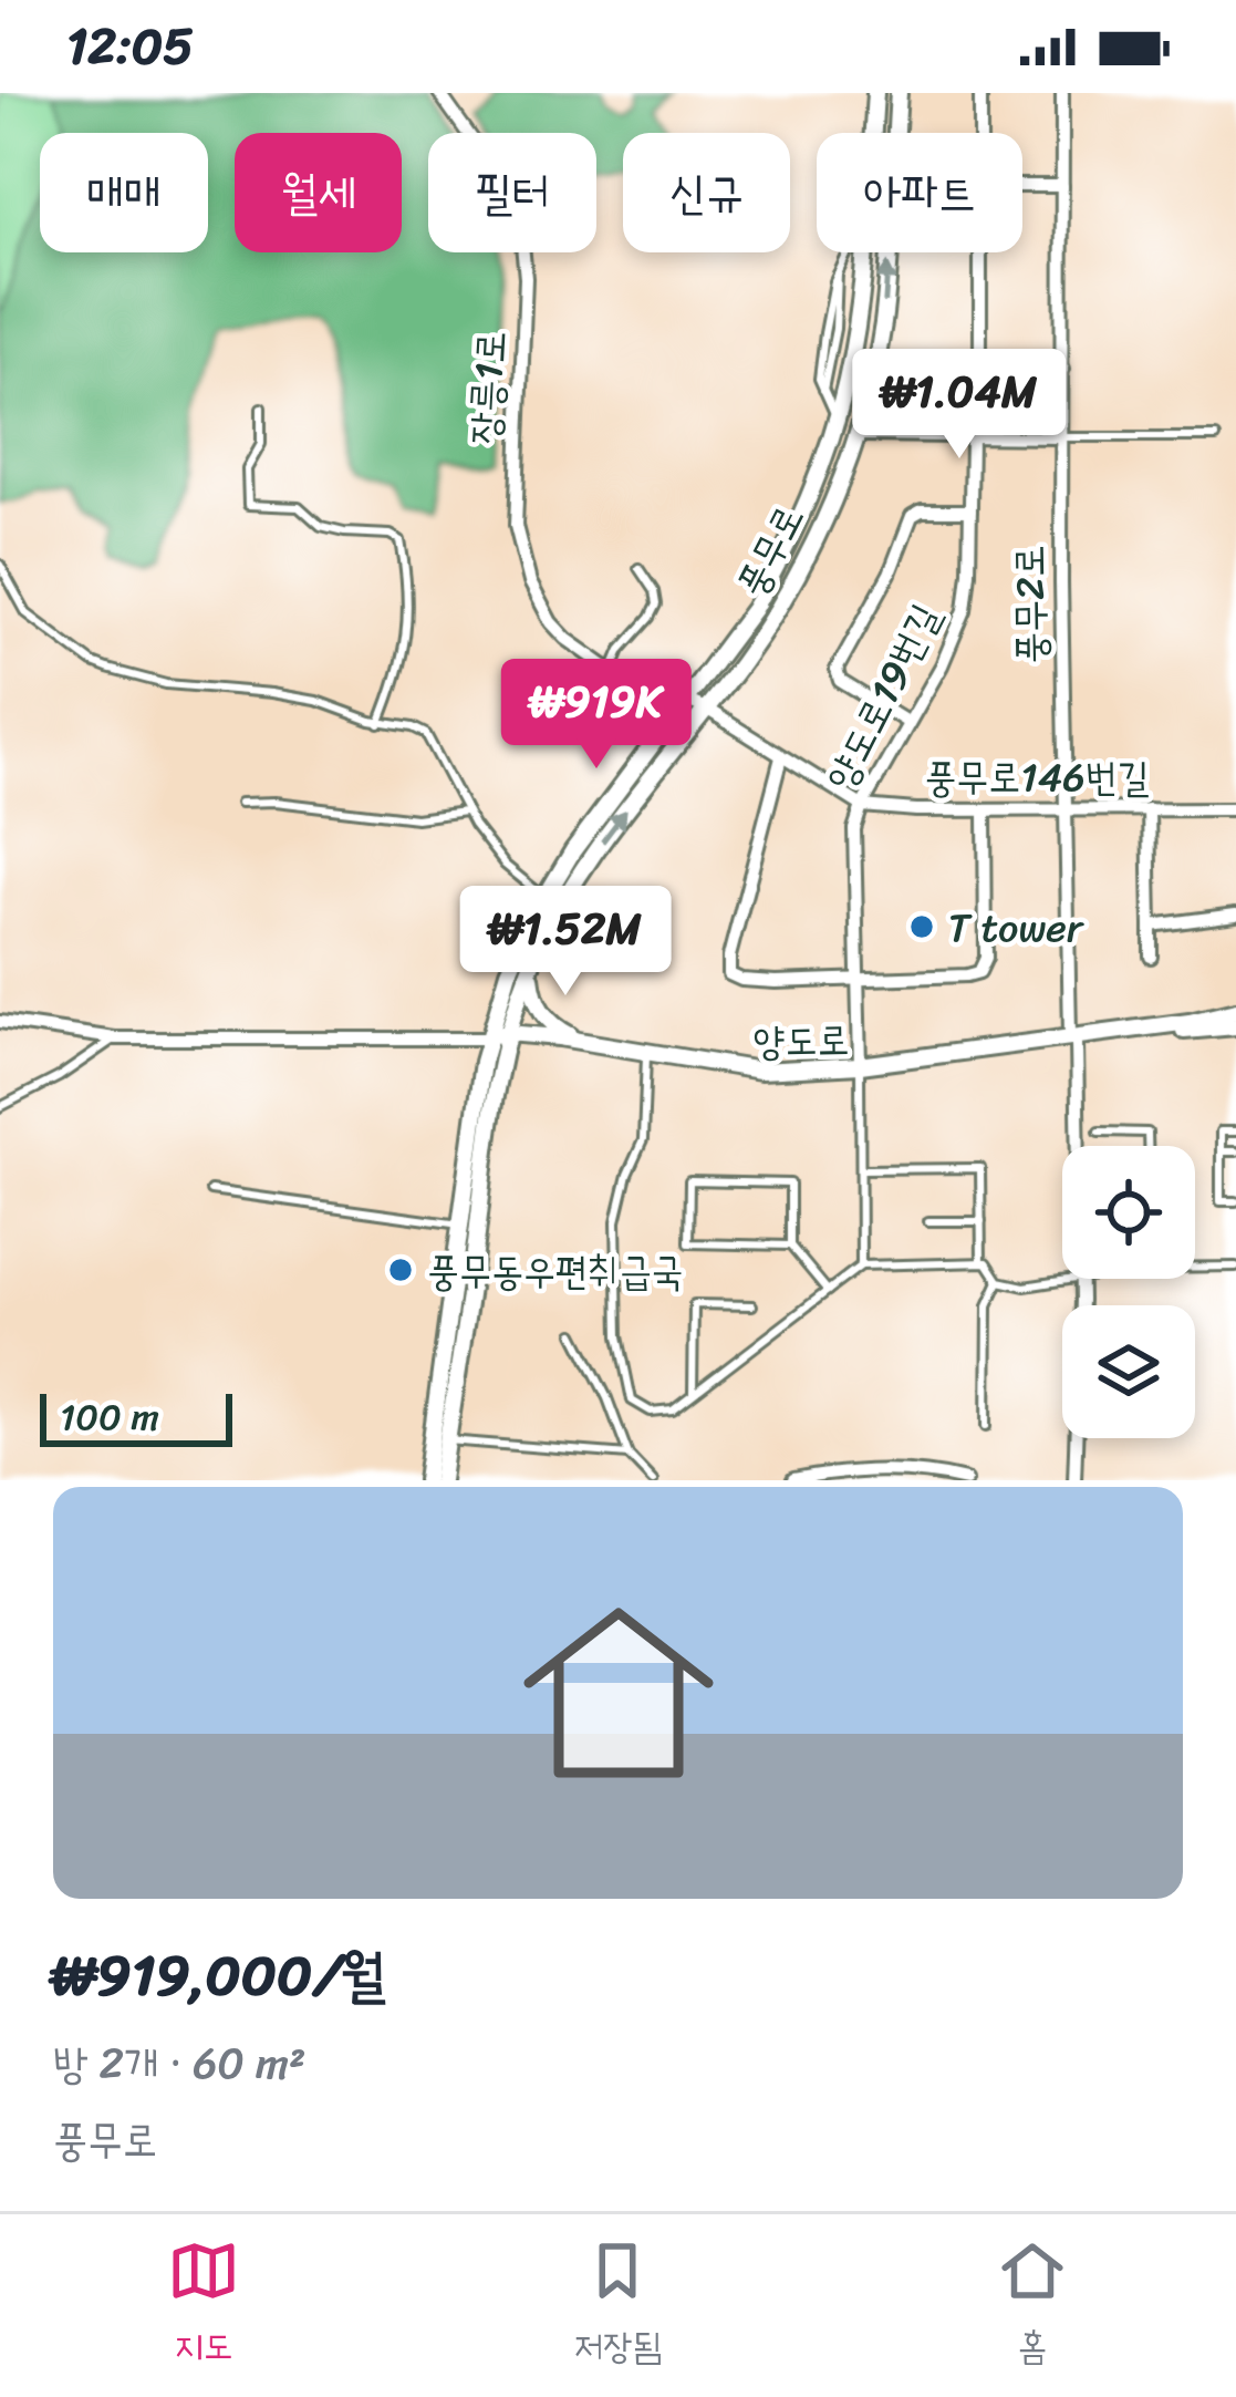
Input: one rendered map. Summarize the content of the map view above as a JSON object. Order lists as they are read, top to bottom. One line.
{"streets":{"street":["장릉1로","풍무로","풍무2로","양도로19번길","풍무로146번길","양도로"]},"crossings":[["장릉1로","풍무로"],["장릉1로","풍무로146번길"],["풍무로","풍무로146번길"],["풍무로","양도로"],["풍무2로","풍무로146번길"],["풍무2로","양도로"],["양도로19번길","풍무로146번길"],["양도로19번길","양도로"]],"places":["T tower","풍무동우편취급국"],"scale_bar":"100 m","page":{"status":"12:05","chip":["매매","월세","필터","신규","아파트"],"price":["₩1.04M","₩919K","₩1.52M"],"scale":"100 m","list":[{"name":"₩919,000/월","note":"방 2개 · 60 m² · 풍무로"}],"tabs":["지도","저장됨","홈"]}}
